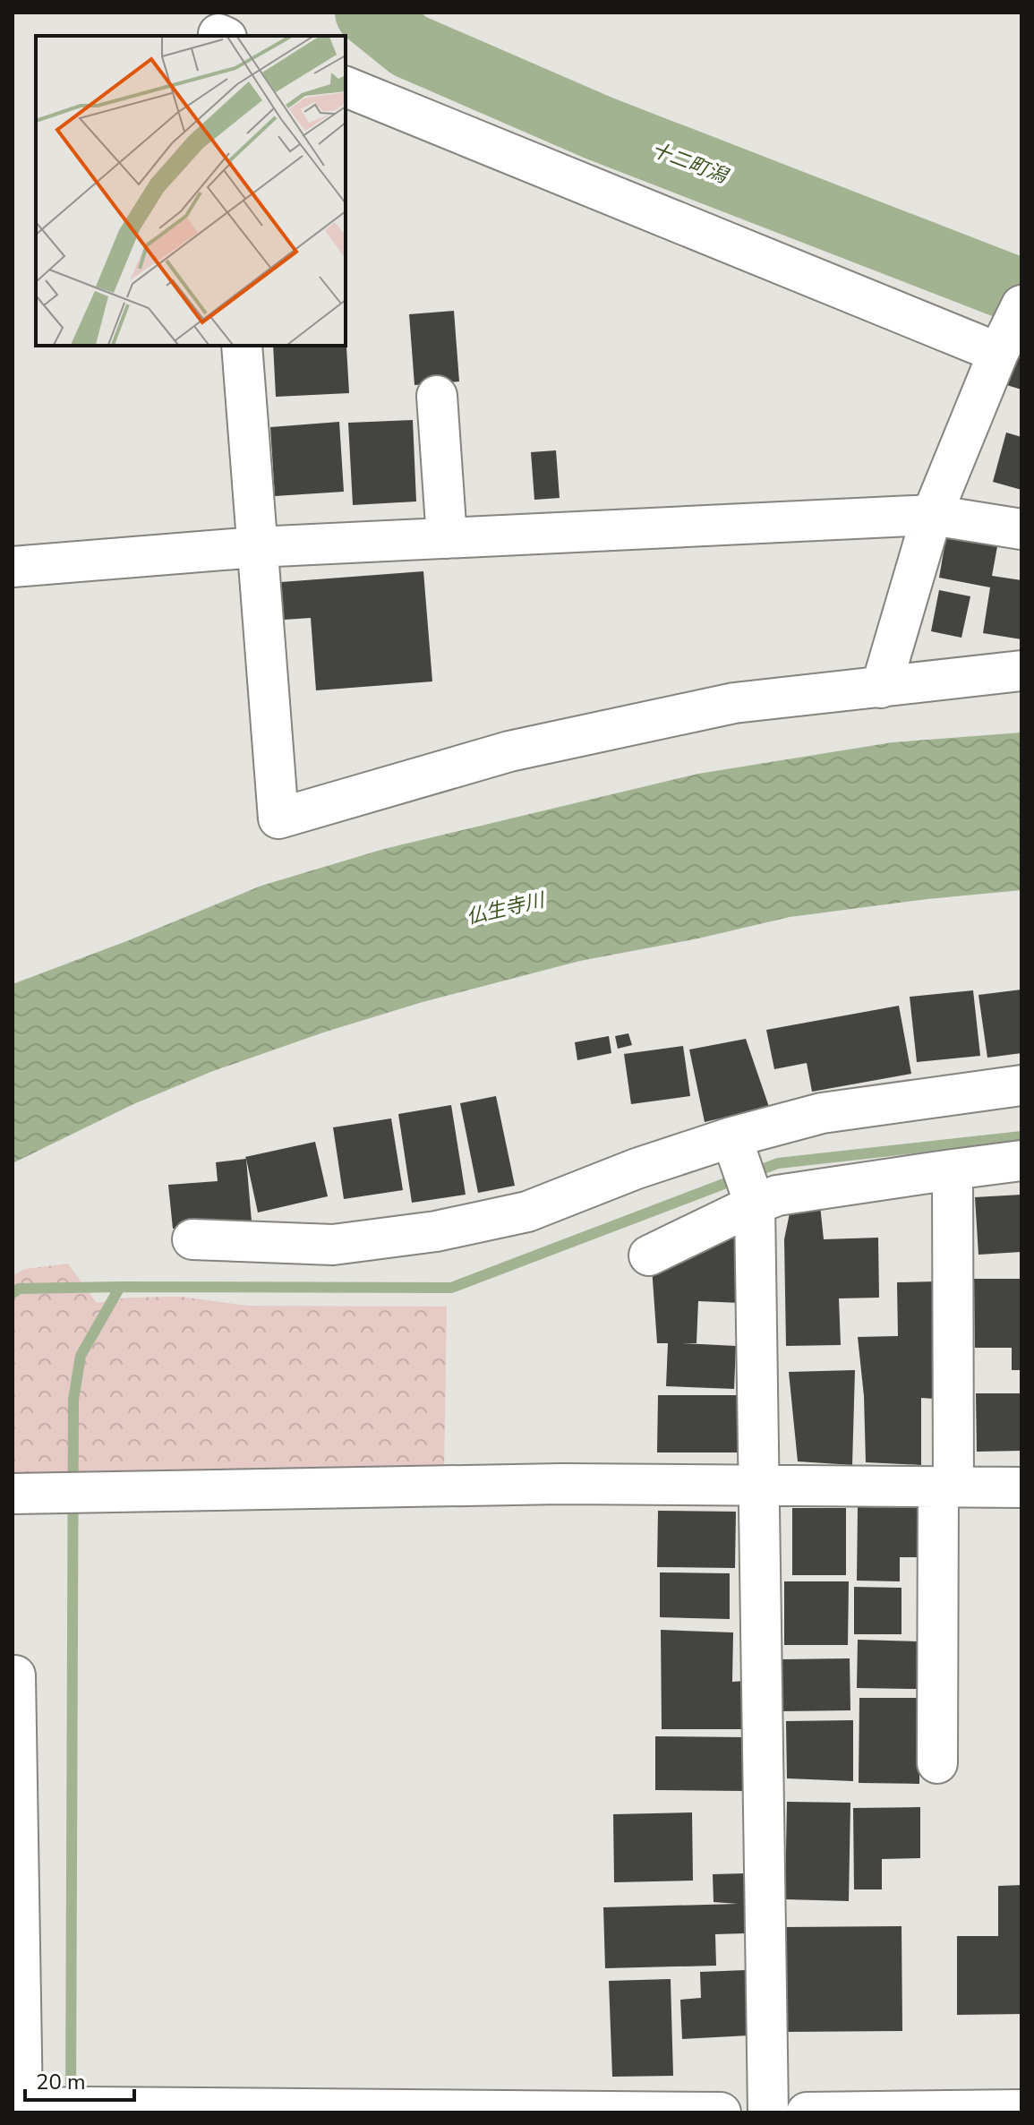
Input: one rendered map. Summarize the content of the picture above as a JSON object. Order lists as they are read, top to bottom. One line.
{"water":["十二町潟","仏生寺川"],"scale_bar":"20 m"}
